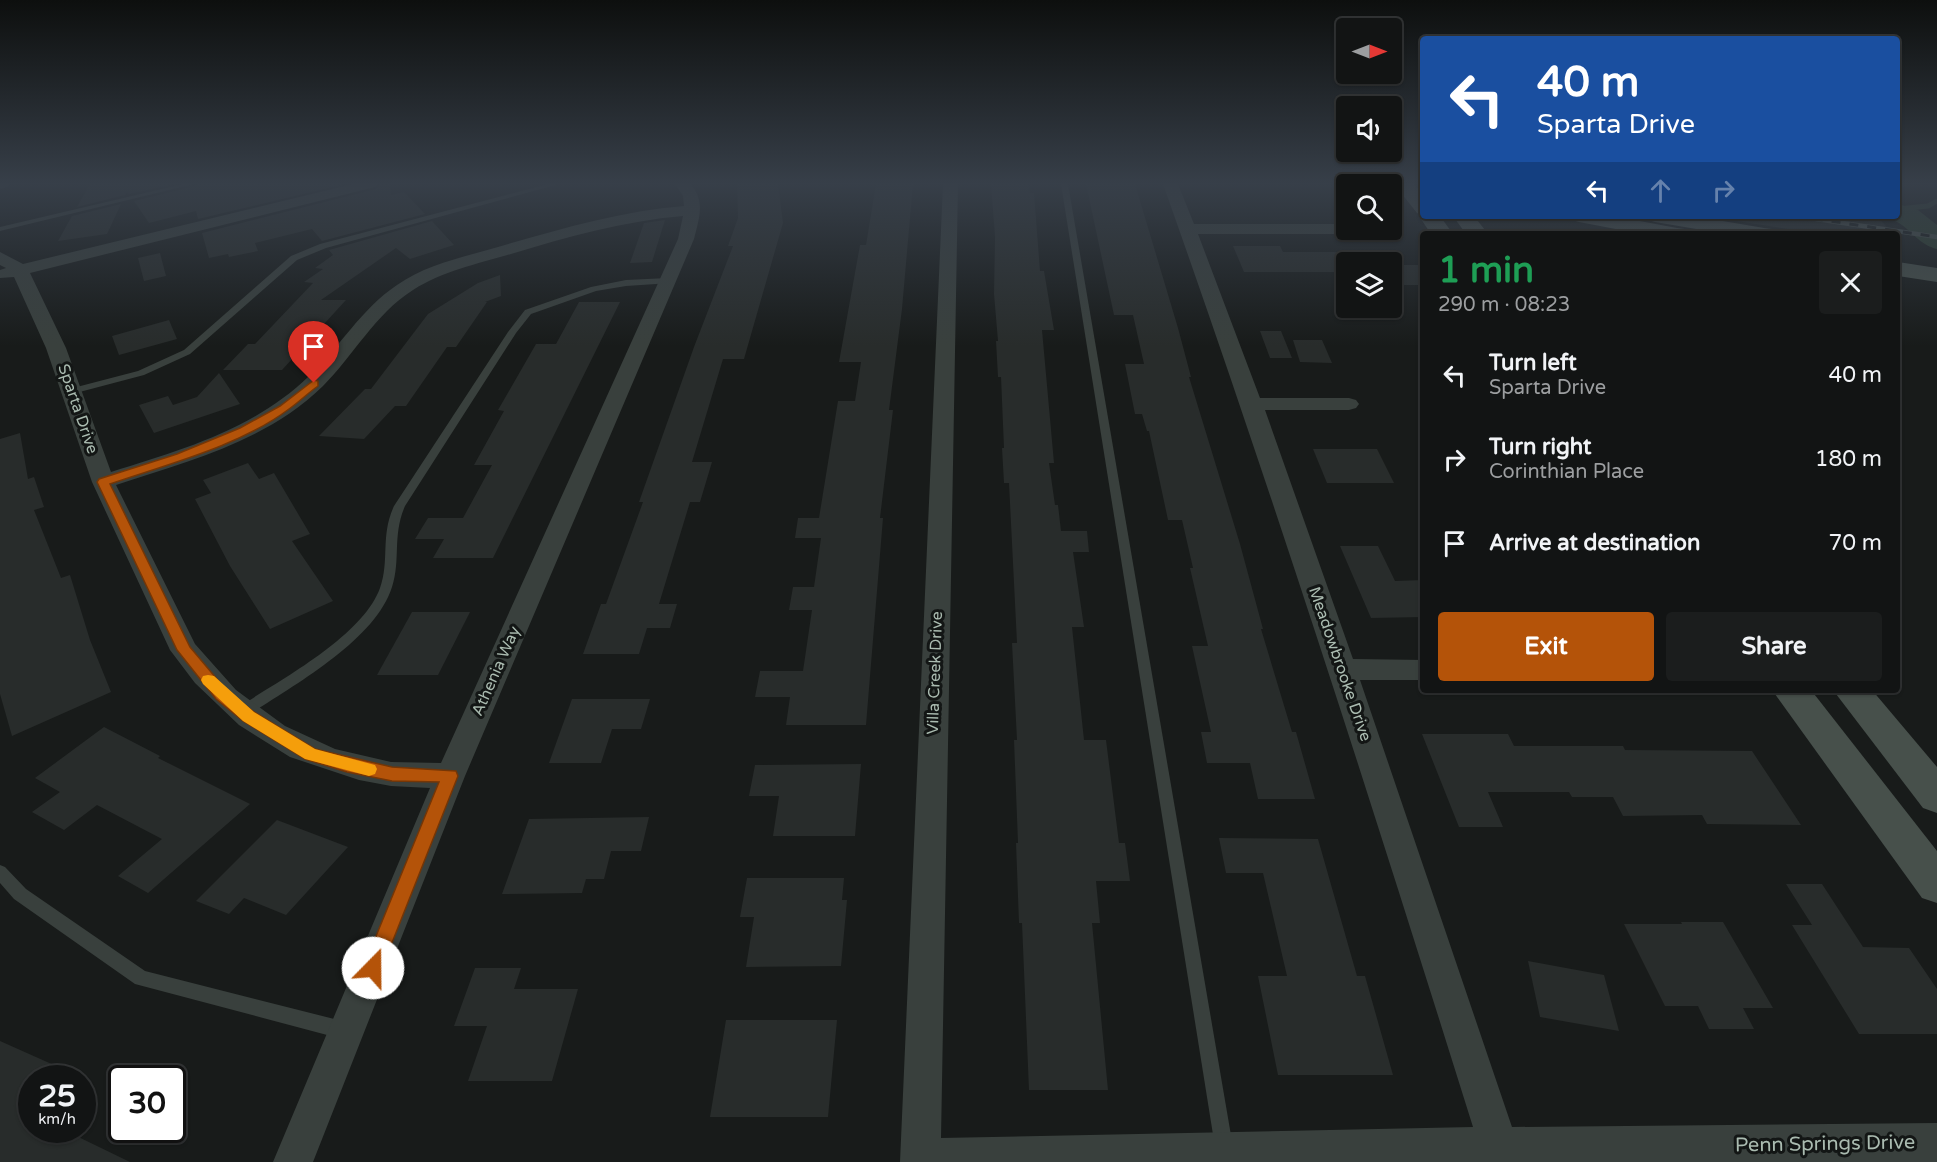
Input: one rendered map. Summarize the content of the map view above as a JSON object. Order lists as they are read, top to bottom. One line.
{"streets":{"street":["Sparta Drive","Meadowbrooke Drive","Athenia Way","Villa Creek Drive","Penn Springs Drive"]},"crossings":[["Sparta Drive","Athenia Way"],["Meadowbrooke Drive","Penn Springs Drive"],["Villa Creek Drive","Penn Springs Drive"]],"north":"right","page":{"turn":["40 m","Sparta Drive"],"heading":["1 min","290 m · 08:23"],"list":[{"name":"Turn left","note":"Sparta Drive","value":"40 m"},{"name":"Turn right","note":"Corinthian Place","value":"180 m"},{"name":"Arrive at destination","value":"70 m"}],"buttons":["Exit","Share"],"speed":"25 km/h","limit":"30"}}
